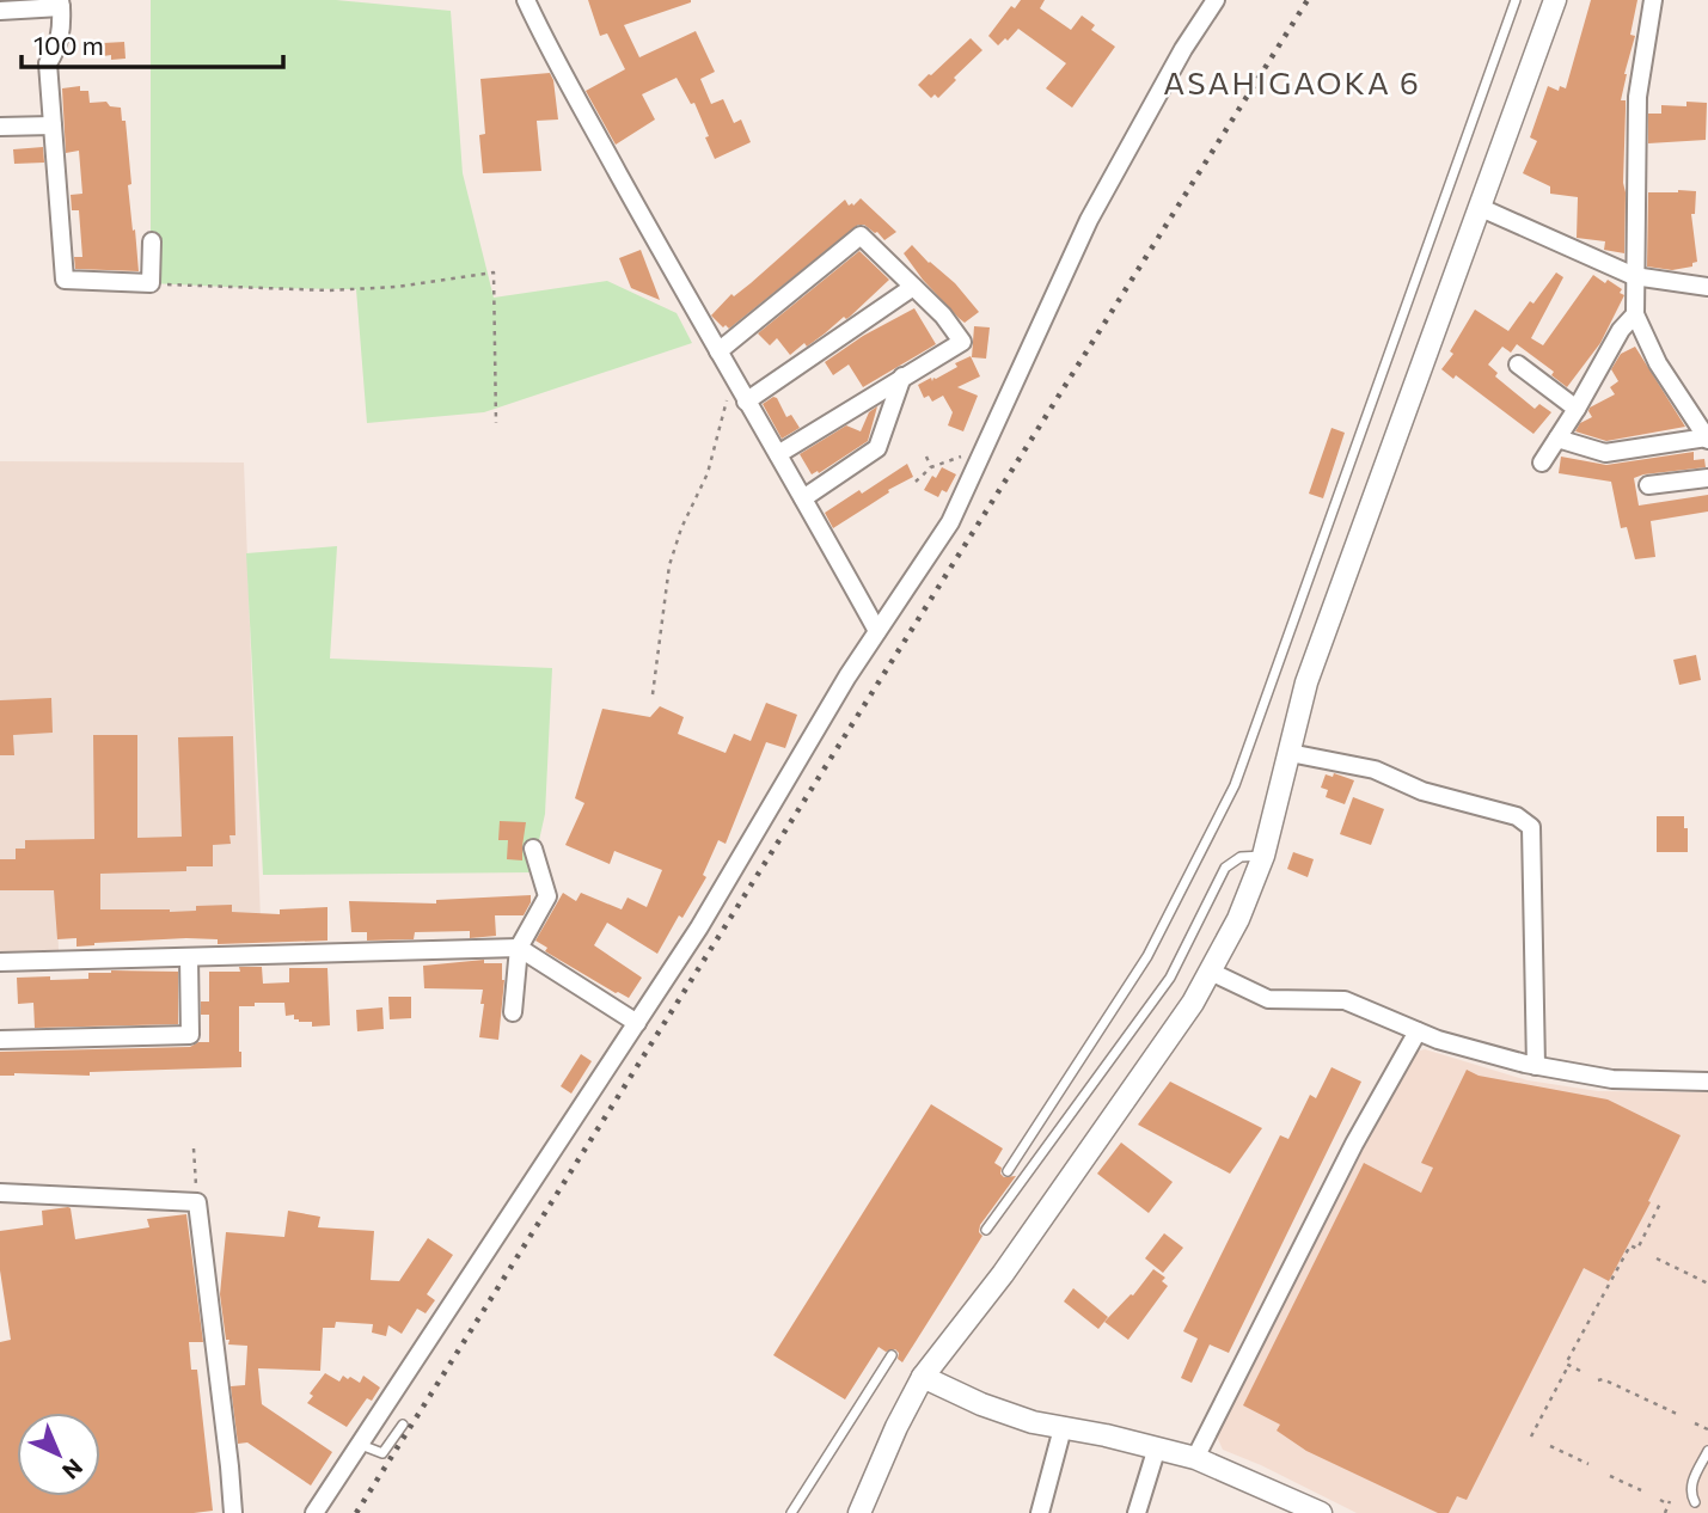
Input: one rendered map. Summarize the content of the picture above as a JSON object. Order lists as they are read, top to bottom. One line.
{"districts":["ASAHIGAOKA 6"],"scale_bar":"100 m","north":"bottom right"}
